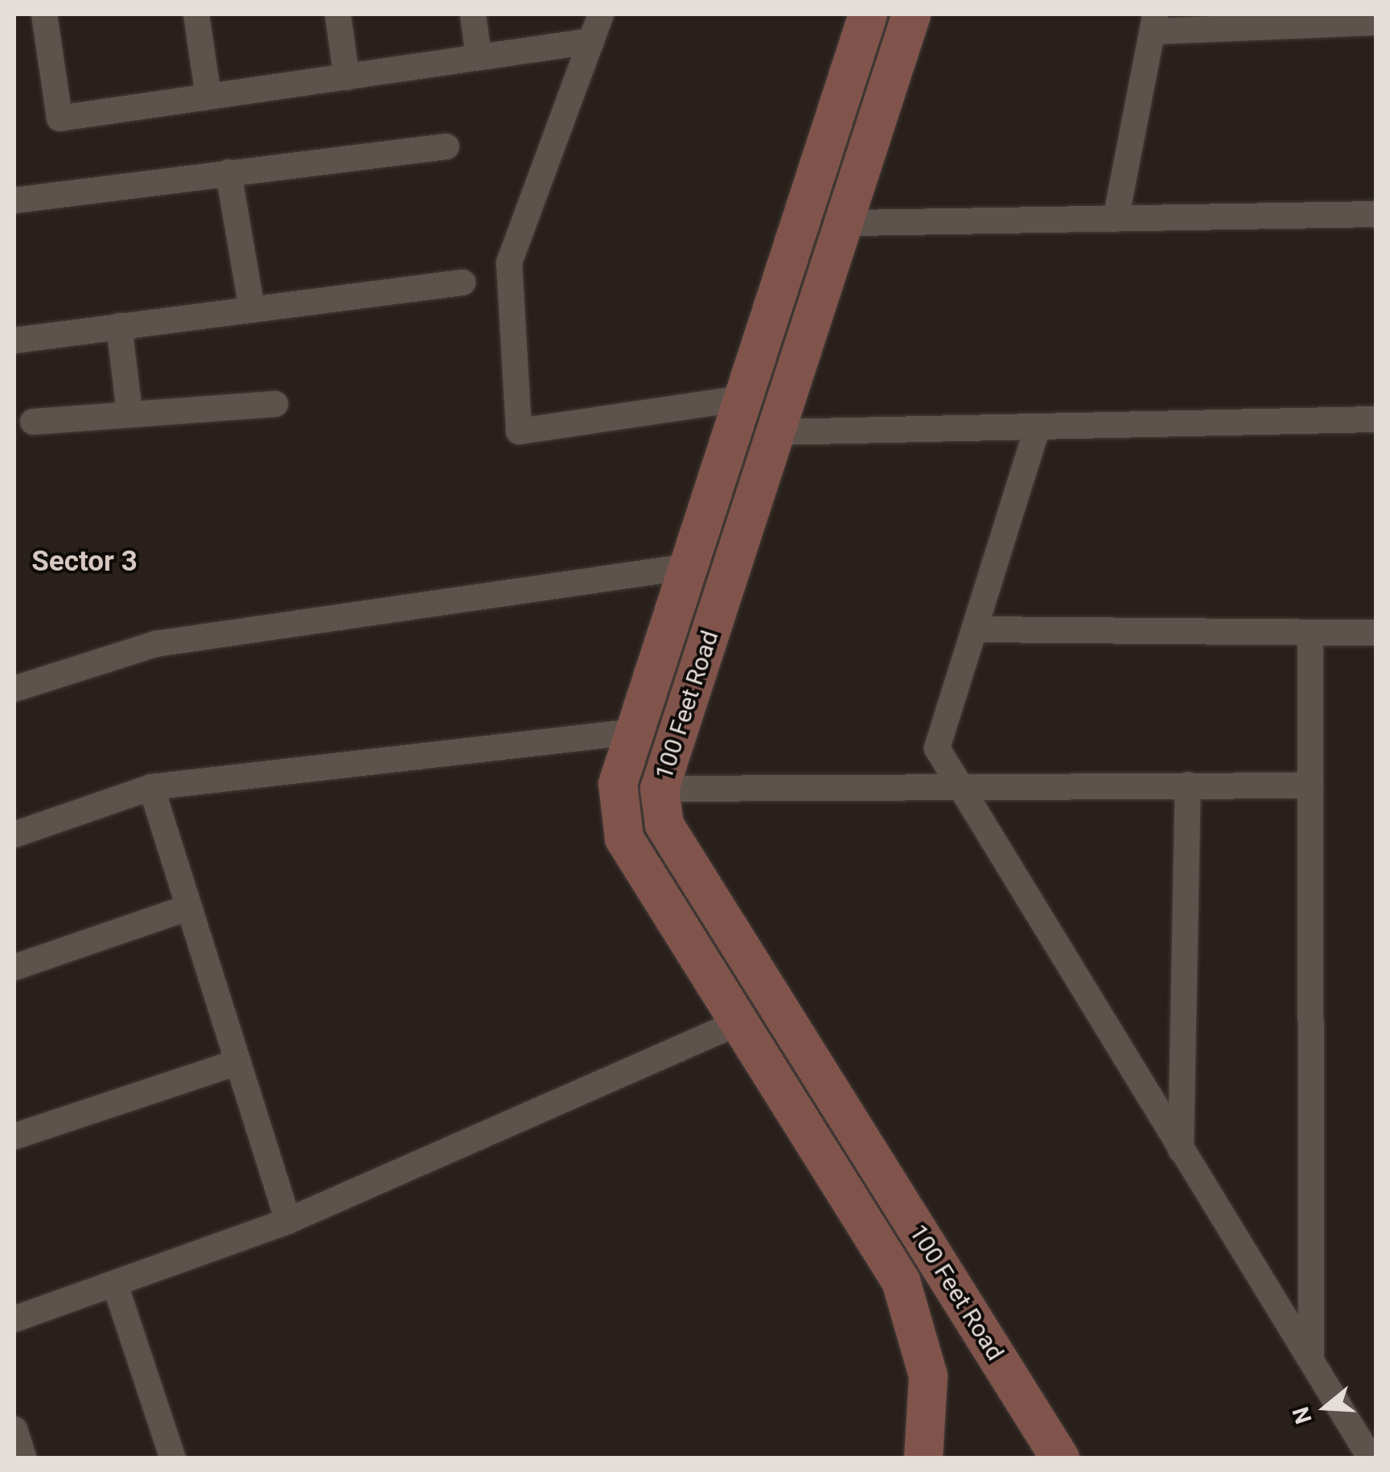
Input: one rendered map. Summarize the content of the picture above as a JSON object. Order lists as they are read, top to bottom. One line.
{"streets":{"main road":["100 Feet Road"]},"districts":["Sector 3"],"north":"left"}
